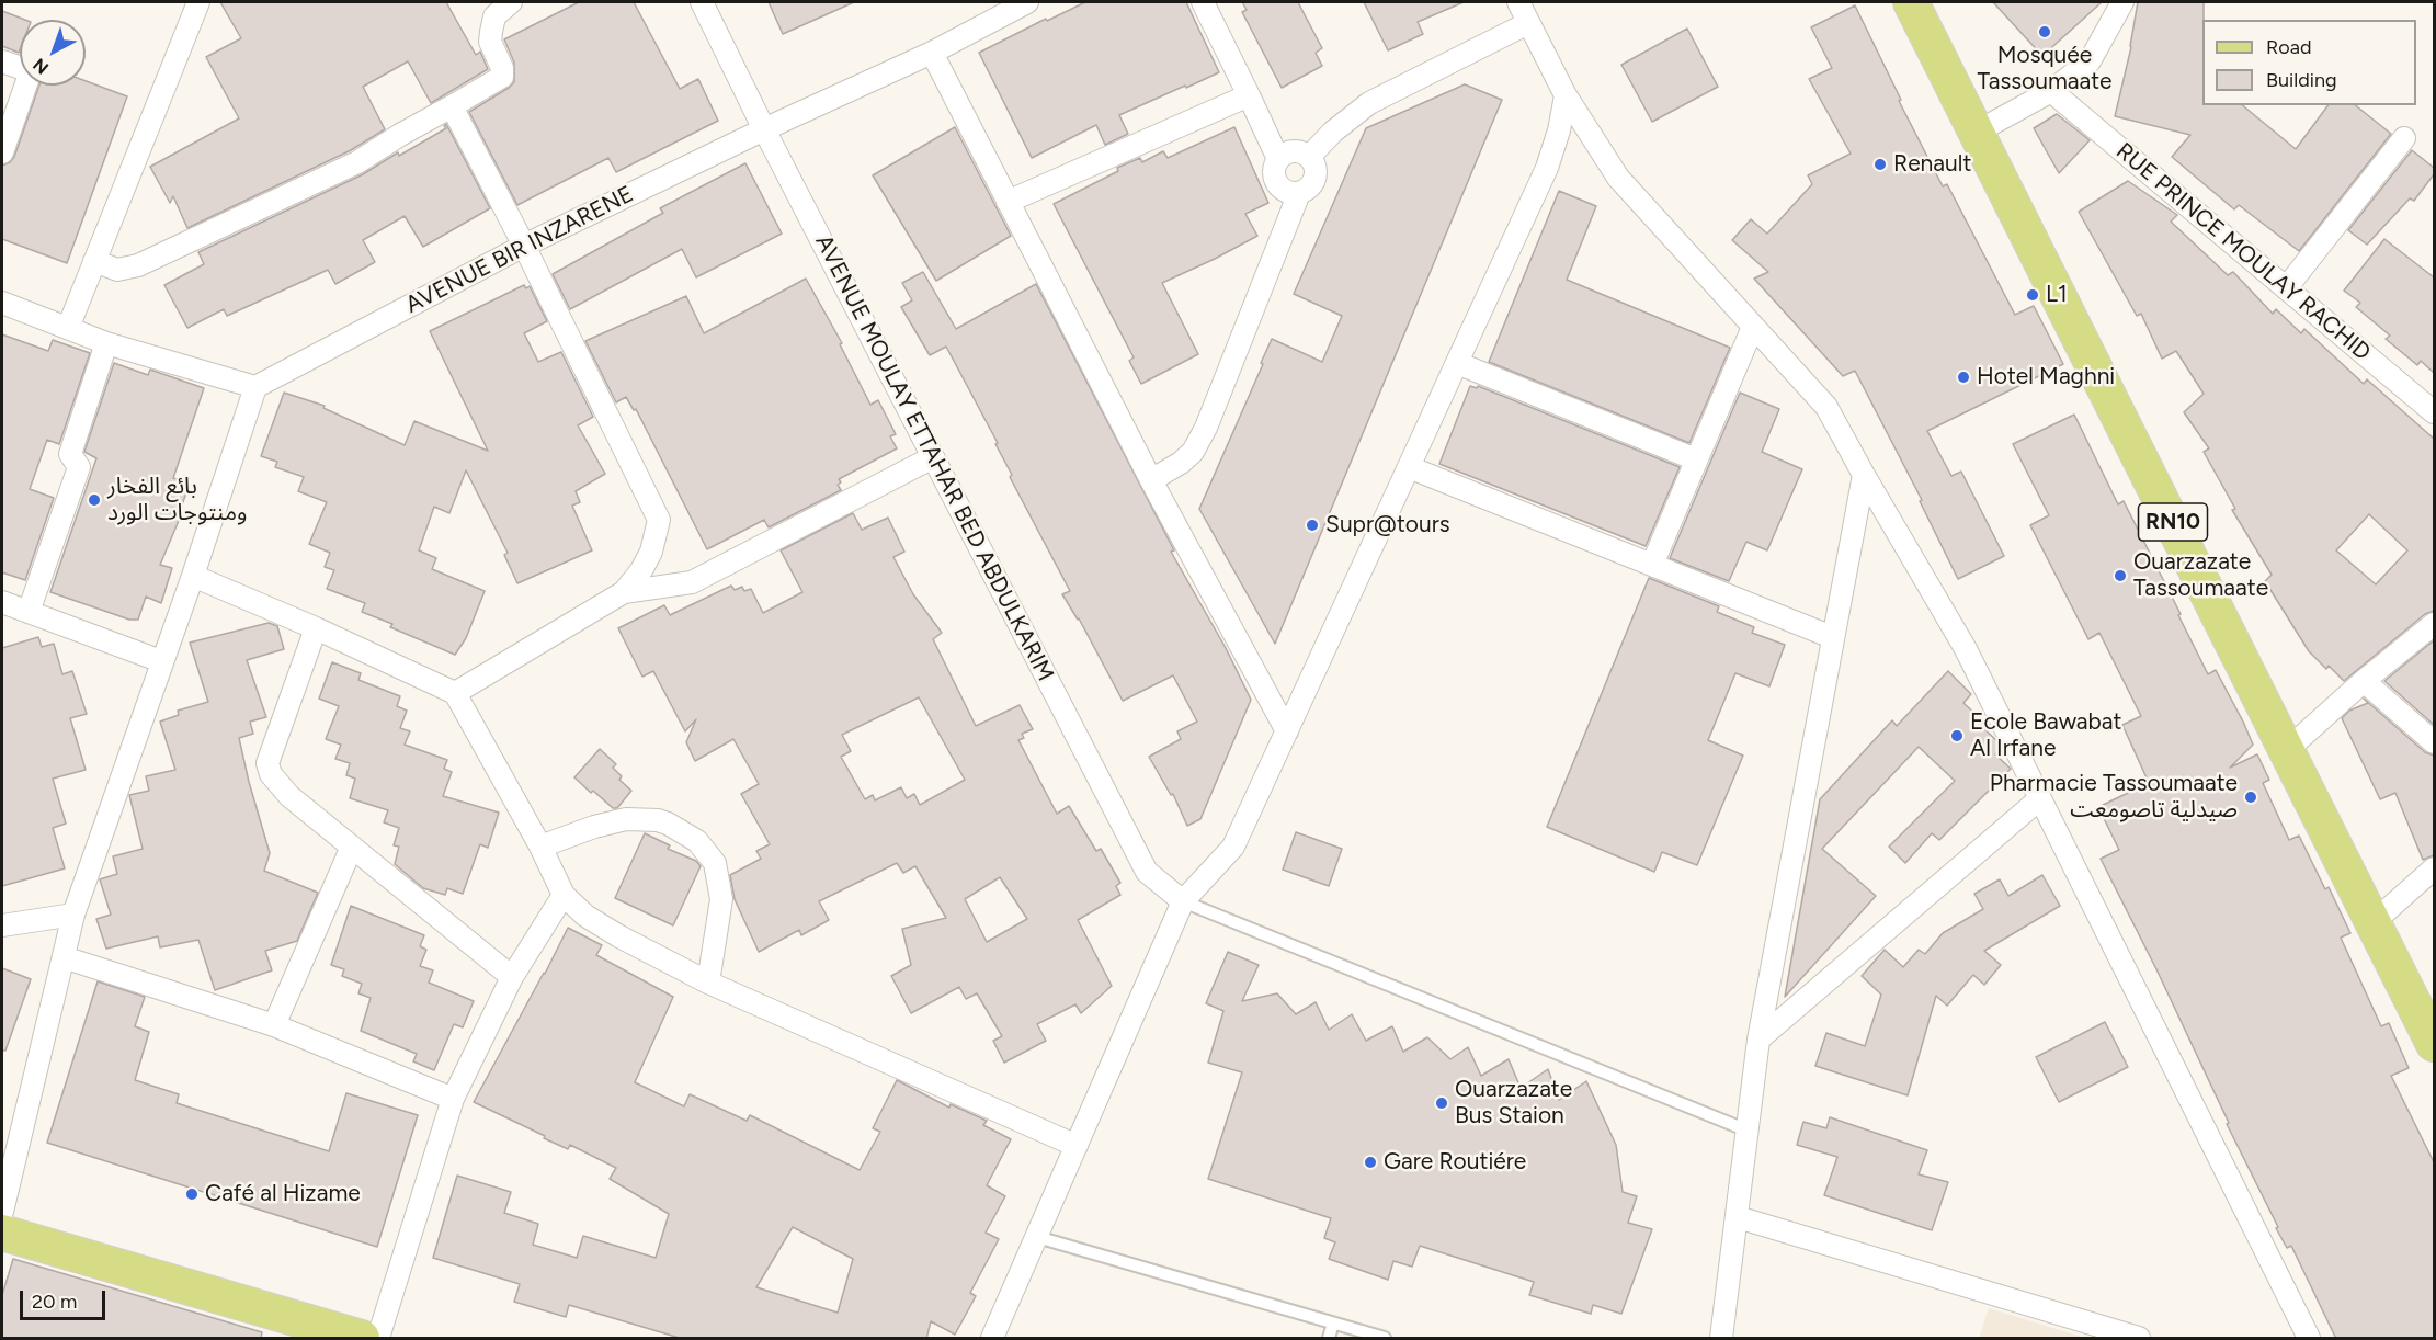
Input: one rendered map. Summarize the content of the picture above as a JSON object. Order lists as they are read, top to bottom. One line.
{"streets":{"main road":["RN10"],"street":["AVENUE BIR INZARENE","RUE PRINCE MOULAY RACHID","AVENUE MOULAY ETTAHAR BED ABDULKARIM"]},"crossings":[["AVENUE BIR INZARENE","AVENUE MOULAY ETTAHAR BED ABDULKARIM"]],"places":["Mosquée Tassoumaate","Renault","L1","Hotel Maghni","بائع الفخار ومنتوجات الورد","Supr@tours","Ouarzazate Tassoumaate","Ecole Bawabat Al Irfane","Pharmacie Tassoumaate صيدلية تاصومعت","Ouarzazate Bus Staion","Gare Routiére","Café al Hizame"],"legend":["Road","Building"],"scale_bar":"20 m","north":"bottom left"}
